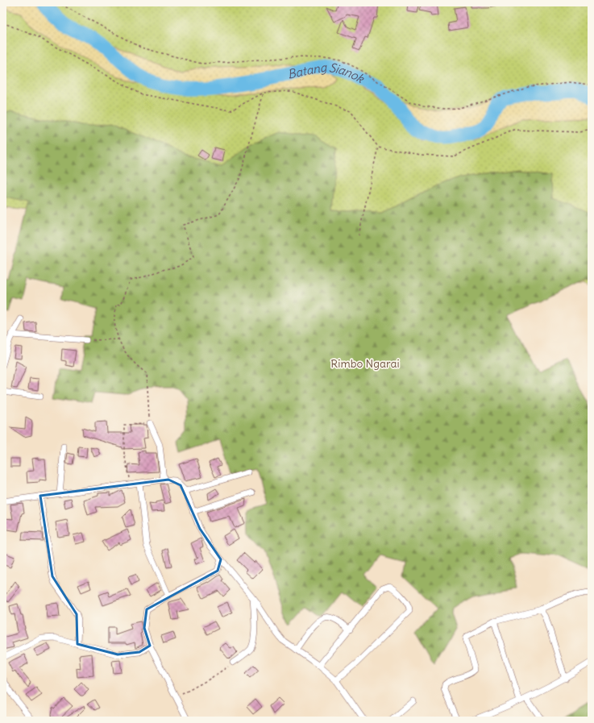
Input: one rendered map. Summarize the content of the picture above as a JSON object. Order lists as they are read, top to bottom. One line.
{"water":["Batang Sianok"],"parks":["Rimbo Ngarai"]}
